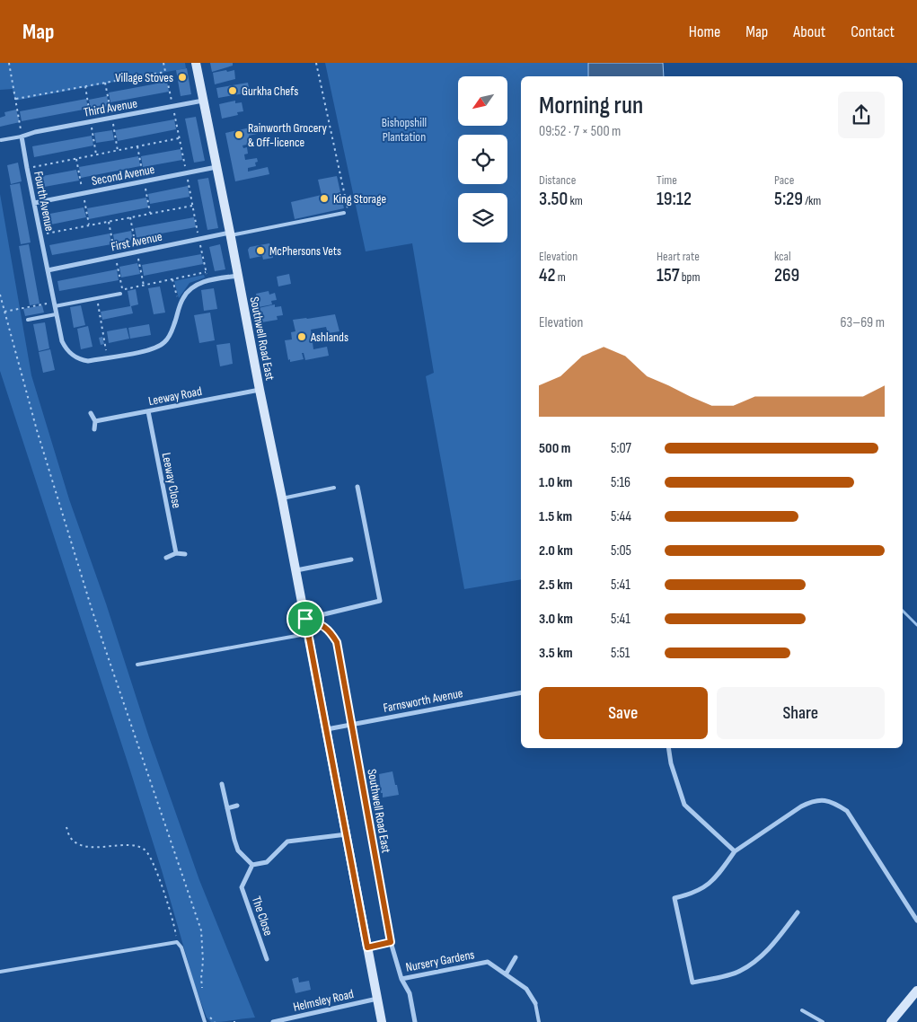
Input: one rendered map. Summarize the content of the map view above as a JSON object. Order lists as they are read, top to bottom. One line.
{"streets":{"main road":["Southwell Road East"],"street":["Third Avenue","Second Avenue","Fourth Avenue","First Avenue","Leeway Road","Leeway Close","Farnsworth Avenue","The Close","Nursery Gardens","Helmsley Road"]},"crossings":[["Third Avenue","Fourth Avenue"],["Third Avenue","Southwell Road East"],["Second Avenue","Fourth Avenue"],["Second Avenue","Southwell Road East"],["Fourth Avenue","First Avenue"],["Fourth Avenue","Southwell Road East"],["First Avenue","Southwell Road East"],["Southwell Road East","Leeway Road"],["Southwell Road East","Farnsworth Avenue"],["Southwell Road East","Nursery Gardens"],["Southwell Road East","Helmsley Road"],["Leeway Road","Leeway Close"]],"parks":["Bishopshill Plantation"],"places":["Village Stoves","Gurkha Chefs","Rainworth Grocery & Off-licence","King Storage","McPhersons Vets","Ashlands"],"north":"bottom left","page":{"header":"Map","nav":["Home","Map","About","Contact"],"heading":["Morning run","09:52 · 7 × 500 m"],"stats":[["Distance","3.50 km"],["Time","19:12"],["Pace","5:29 /km"],["Elevation","42 m"],["Heart rate","157 bpm"],["kcal","269"]],"chart":["Elevation","63–69 m"],"list":[{"name":"500 m","note":"5:07"},{"name":"1.0 km","note":"5:16"},{"name":"1.5 km","note":"5:44"},{"name":"2.0 km","note":"5:05"},{"name":"2.5 km","note":"5:41"},{"name":"3.0 km","note":"5:41"},{"name":"3.5 km","note":"5:51"}],"buttons":["Save","Share"]}}
